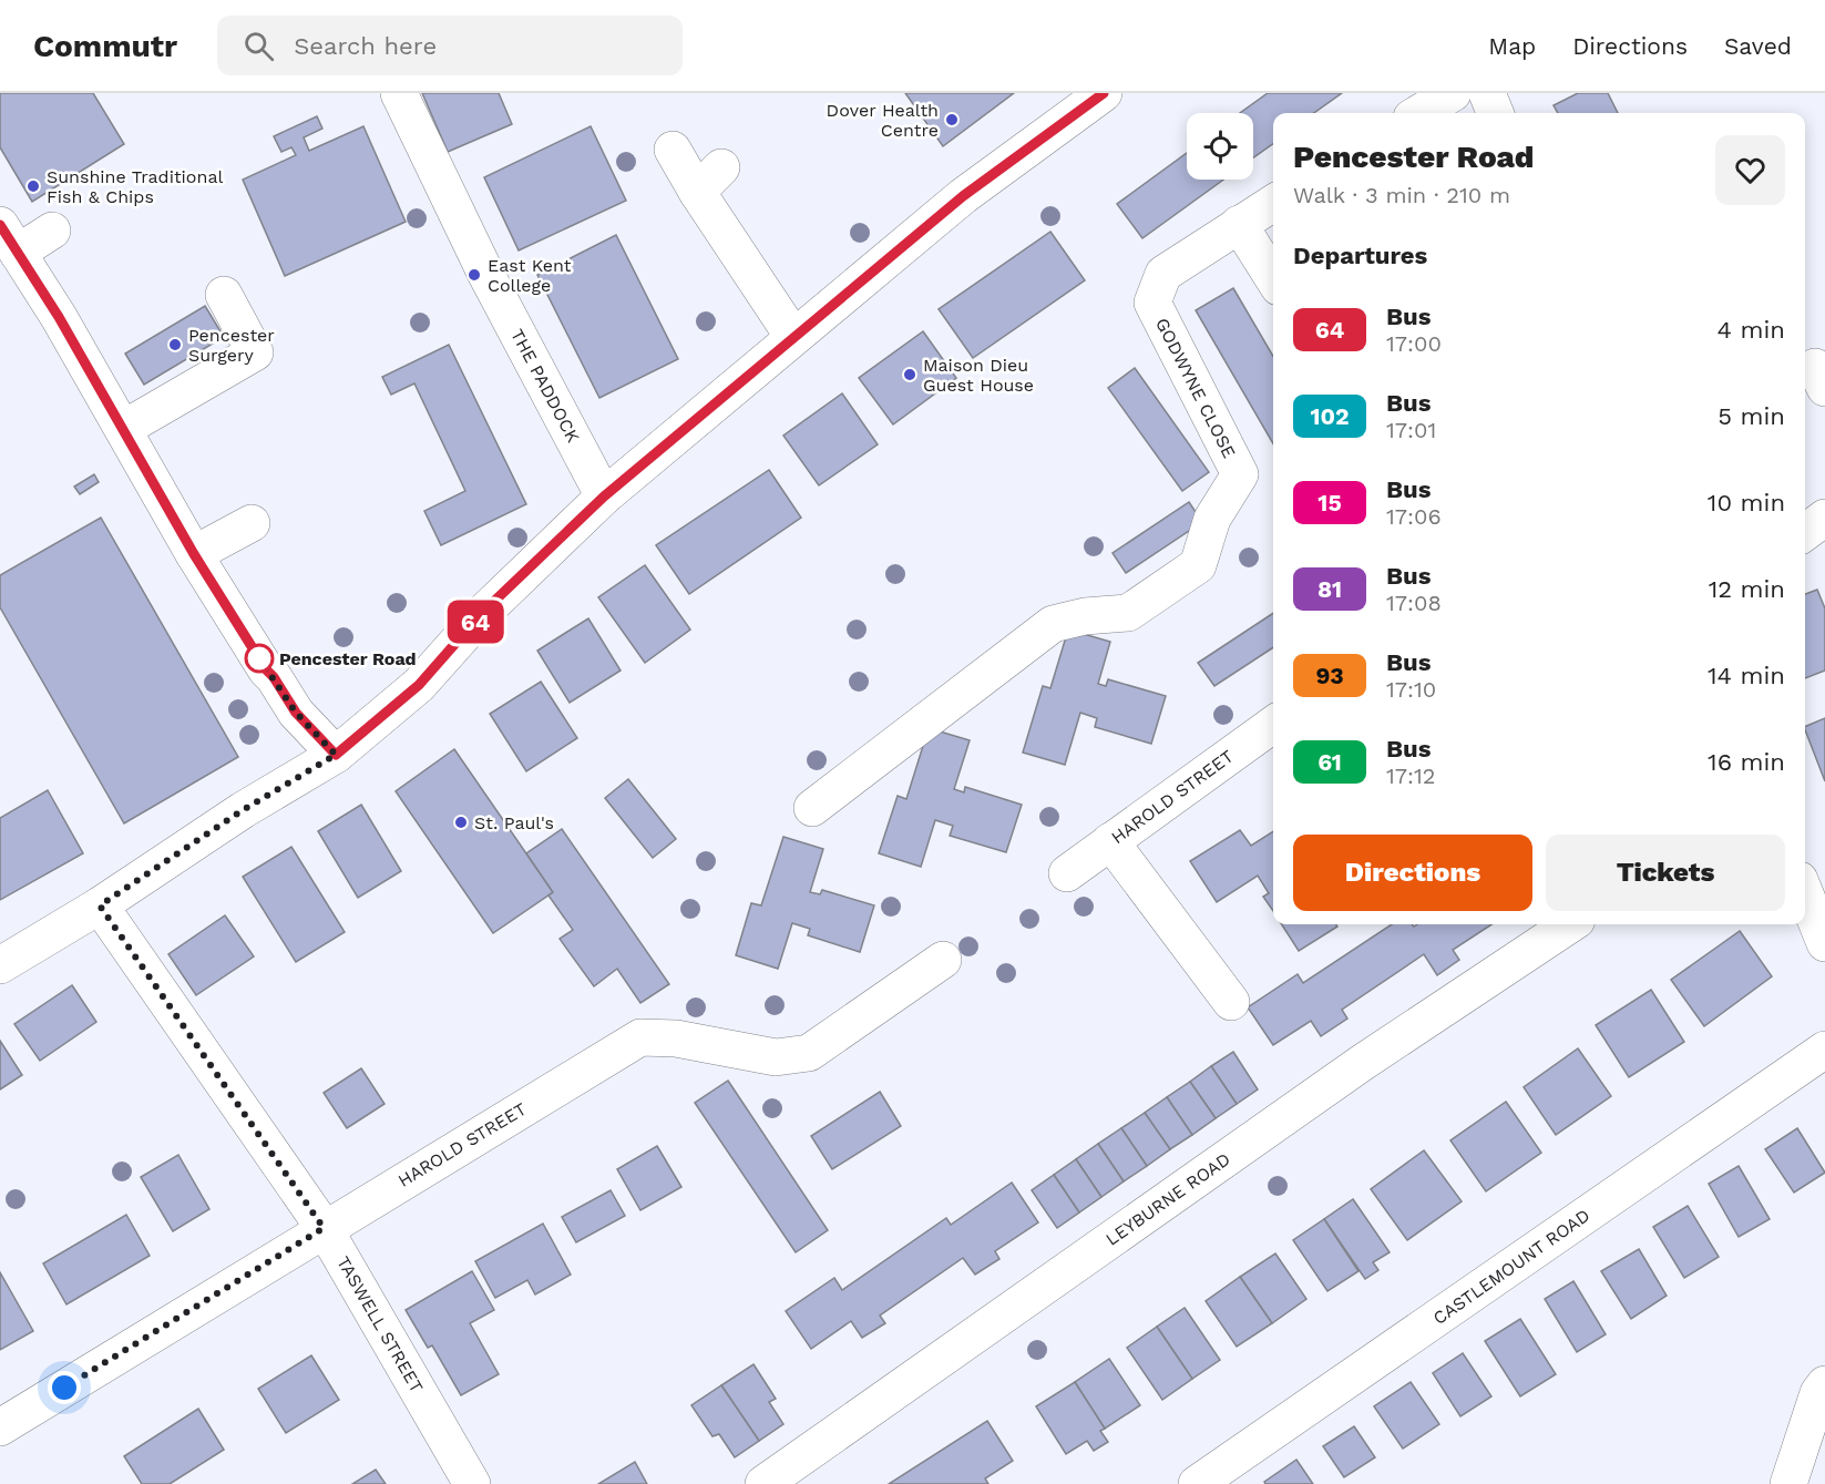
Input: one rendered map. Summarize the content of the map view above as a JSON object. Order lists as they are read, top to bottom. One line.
{"streets":{"street":["THE PADDOCK","GODWYNE CLOSE","HAROLD STREET","LEYBURNE ROAD","CASTLEMOUNT ROAD","TASWELL STREET"]},"crossings":[["HAROLD STREET","TASWELL STREET"]],"places":["Dover Health Centre","Sunshine Traditional Fish & Chips","East Kent College","Pencester Surgery","Maison Dieu Guest House","Pencester Road","St. Paul's"],"lines":["bus line 64"],"page":{"header":"Commutr","search":"Search here","nav":["Map","Directions","Saved"],"on_map":"64","heading":[["Pencester Road","Walk · 3 min · 210 m"],"Departures"],"list":[{"mark":"64","name":"Bus","note":"17:00","value":"4 min"},{"mark":"102","name":"Bus","note":"17:01","value":"5 min"},{"mark":"15","name":"Bus","note":"17:06","value":"10 min"},{"mark":"81","name":"Bus","note":"17:08","value":"12 min"},{"mark":"93","name":"Bus","note":"17:10","value":"14 min"},{"mark":"61","name":"Bus","note":"17:12","value":"16 min"}],"buttons":["Directions","Tickets"]}}
